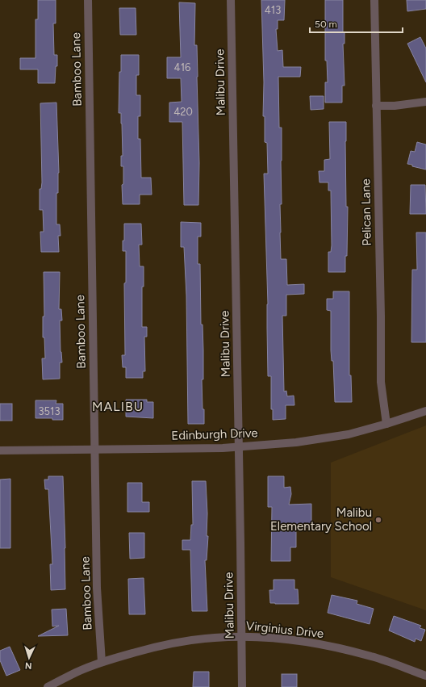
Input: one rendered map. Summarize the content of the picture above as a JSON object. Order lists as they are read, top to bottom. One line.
{"streets":{"street":["Bamboo Lane","Malibu Drive","Pelican Lane","Edinburgh Drive","Virginius Drive"]},"crossings":[["Bamboo Lane","Edinburgh Drive"],["Bamboo Lane","Virginius Drive"],["Malibu Drive","Edinburgh Drive"],["Malibu Drive","Virginius Drive"],["Pelican Lane","Edinburgh Drive"]],"districts":["MALIBU"],"places":["Malibu Elementary School"],"house_numbers":["413","416","420","3513"],"scale_bar":"50 m","north":"bottom"}
